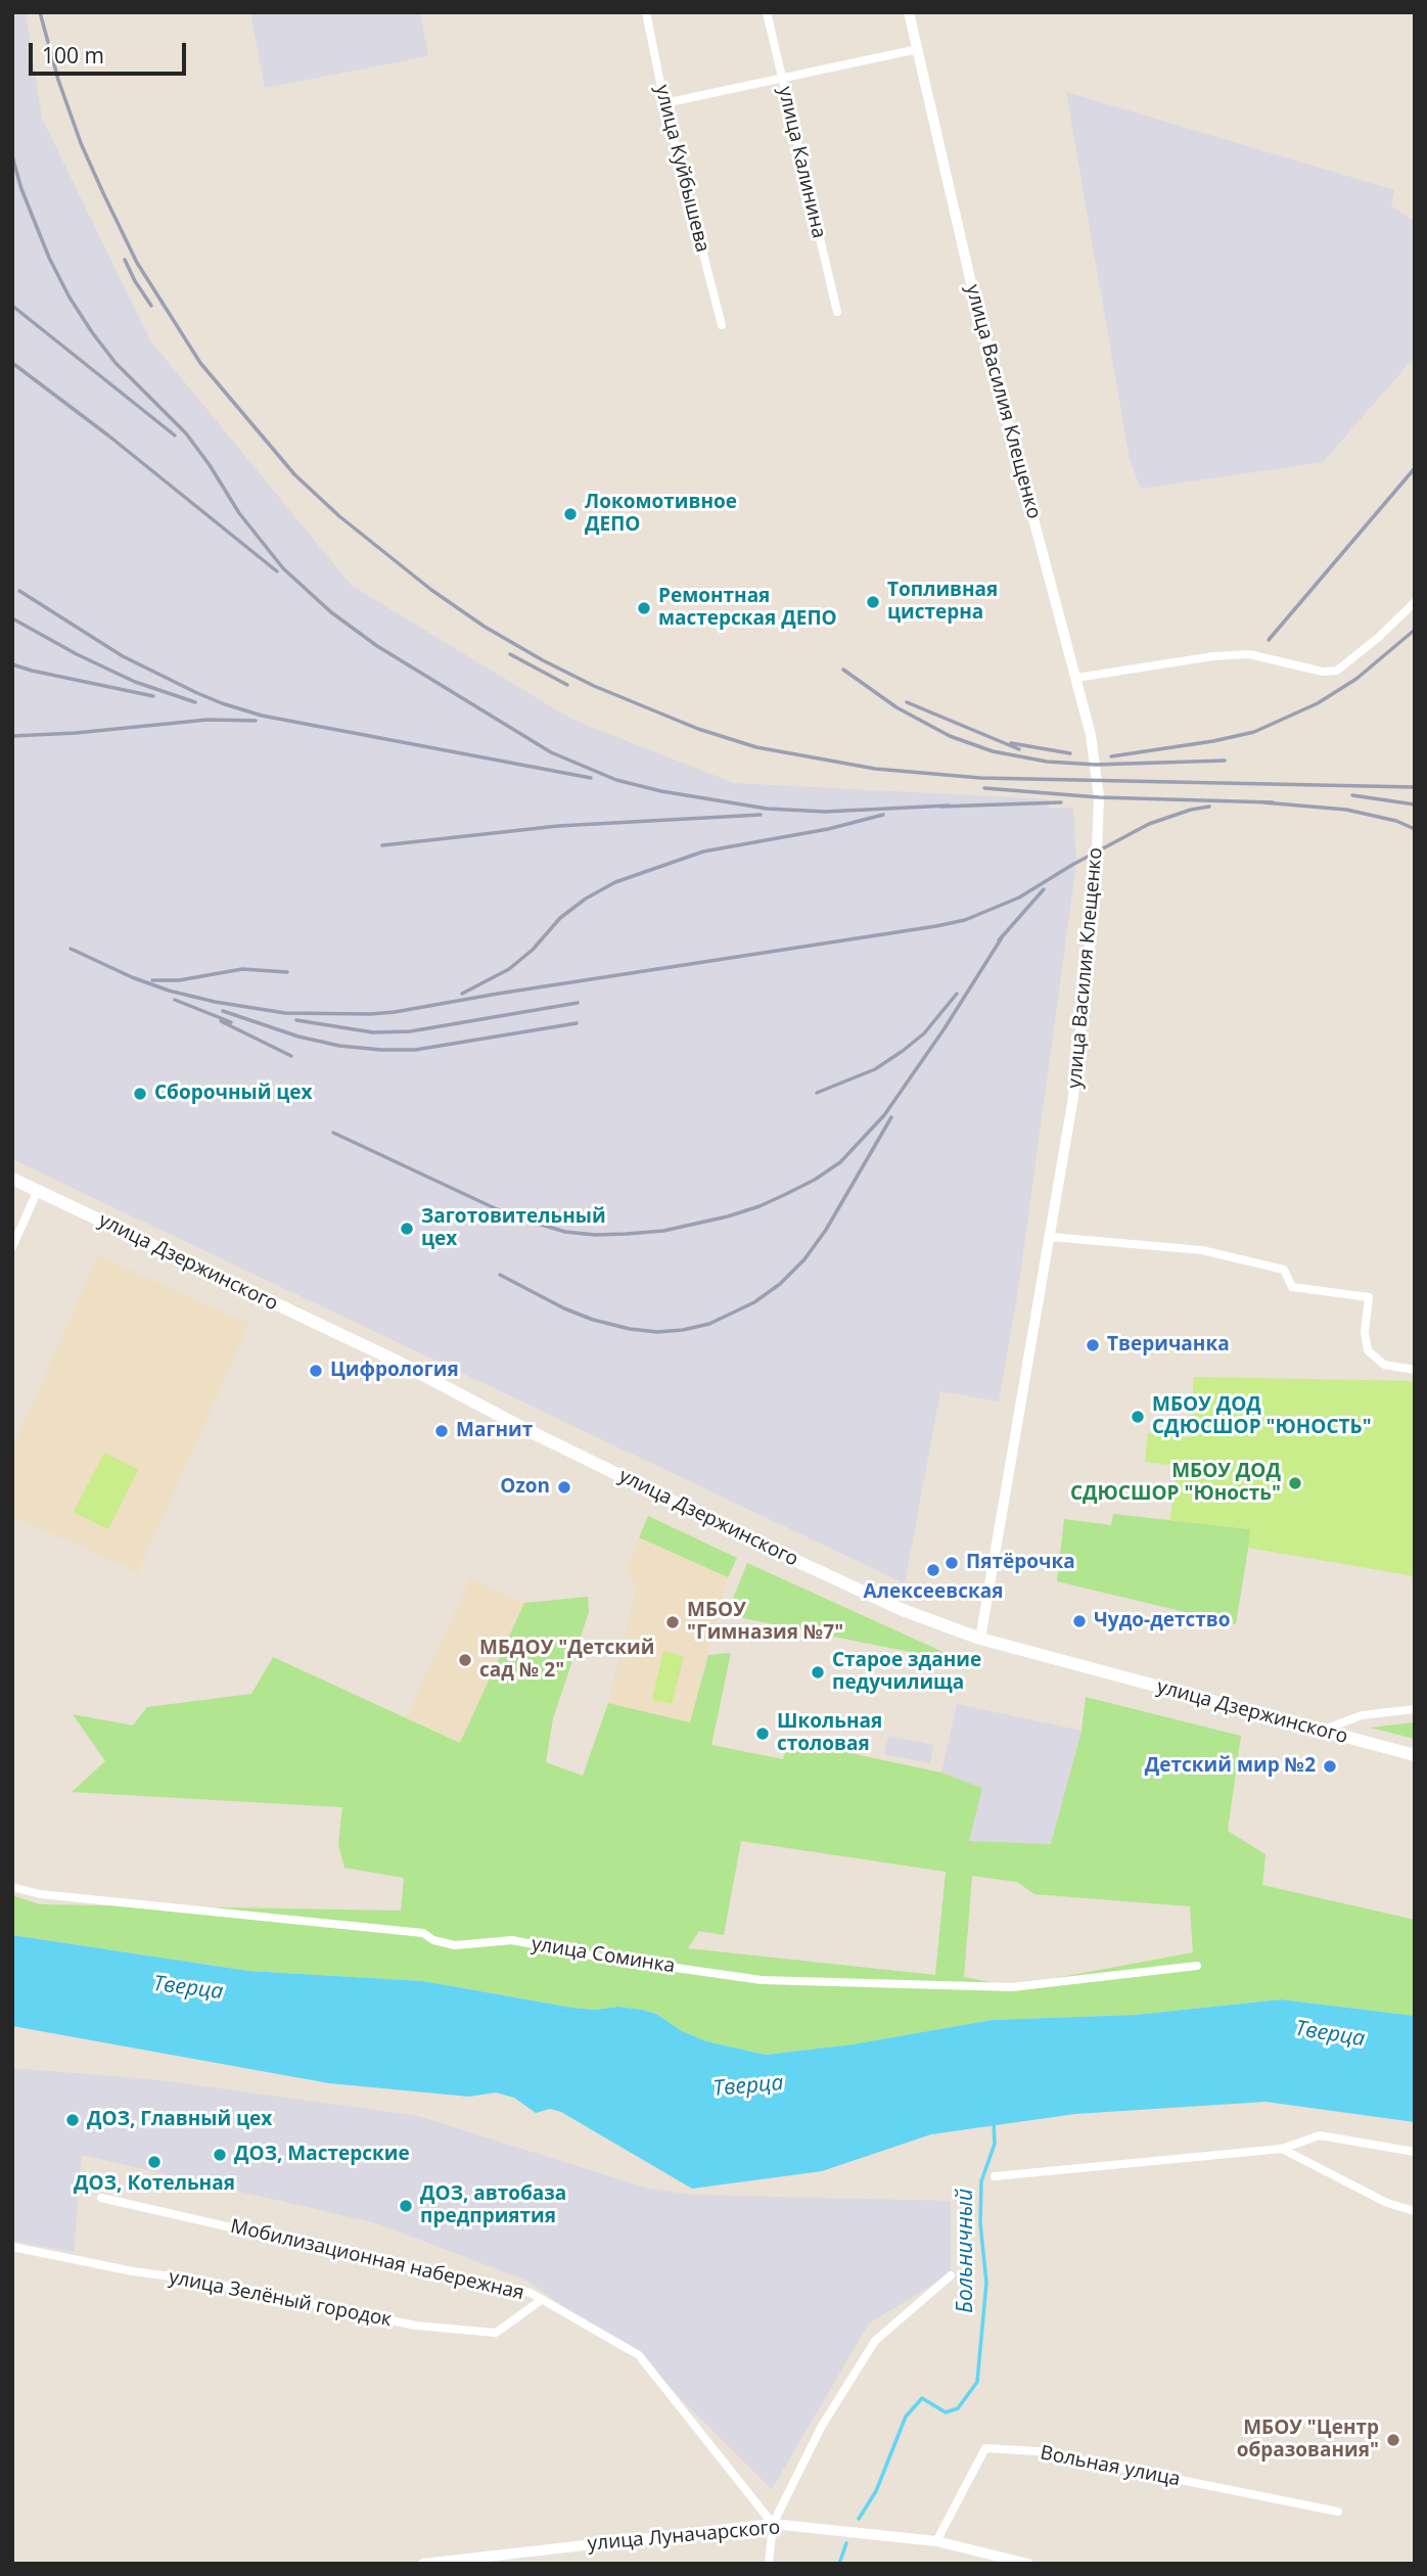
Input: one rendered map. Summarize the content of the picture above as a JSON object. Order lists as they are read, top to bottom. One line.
{"streets":{"main road":["улица Дзержинского"],"street":["улица Калинина","улица Куйбышева","улица Василия Клещенко","улица Соминка","Мобилизационная набережная","улица Зелёный городок","Вольная улица","улица Луначарского"]},"crossings":[["улица Василия Клещенко","улица Дзержинского"],["Мобилизационная набережная","улица Зелёный городок"],["Мобилизационная набережная","улица Луначарского"],["Вольная улица","улица Луначарского"]],"water":["Тверца","Больничный"],"places":["Локомотивное ДЕПО","Топливная цистерна","Ремонтная мастерская ДЕПО","Сборочный цех","Заготовительный цех","Тверичанка","Цифрология","МБОУ ДОД СДЮСШОР \"ЮНОСТЬ\"","Магнит","МБОУ ДОД СДЮСШОР \"Юность\"","Ozon","Пятёрочка","Алексеевская","Чудо-детство","МБОУ \"Гимназия №7\"","МБДОУ \"Детский сад № 2\"","Старое здание педучилища","Школьная столовая","Детский мир №2","ДОЗ, Главный цех","ДОЗ, Мастерские","ДОЗ, Котельная","ДОЗ, автобаза предприятия","МБОУ \"Центр образования\""],"scale_bar":"100 m"}
